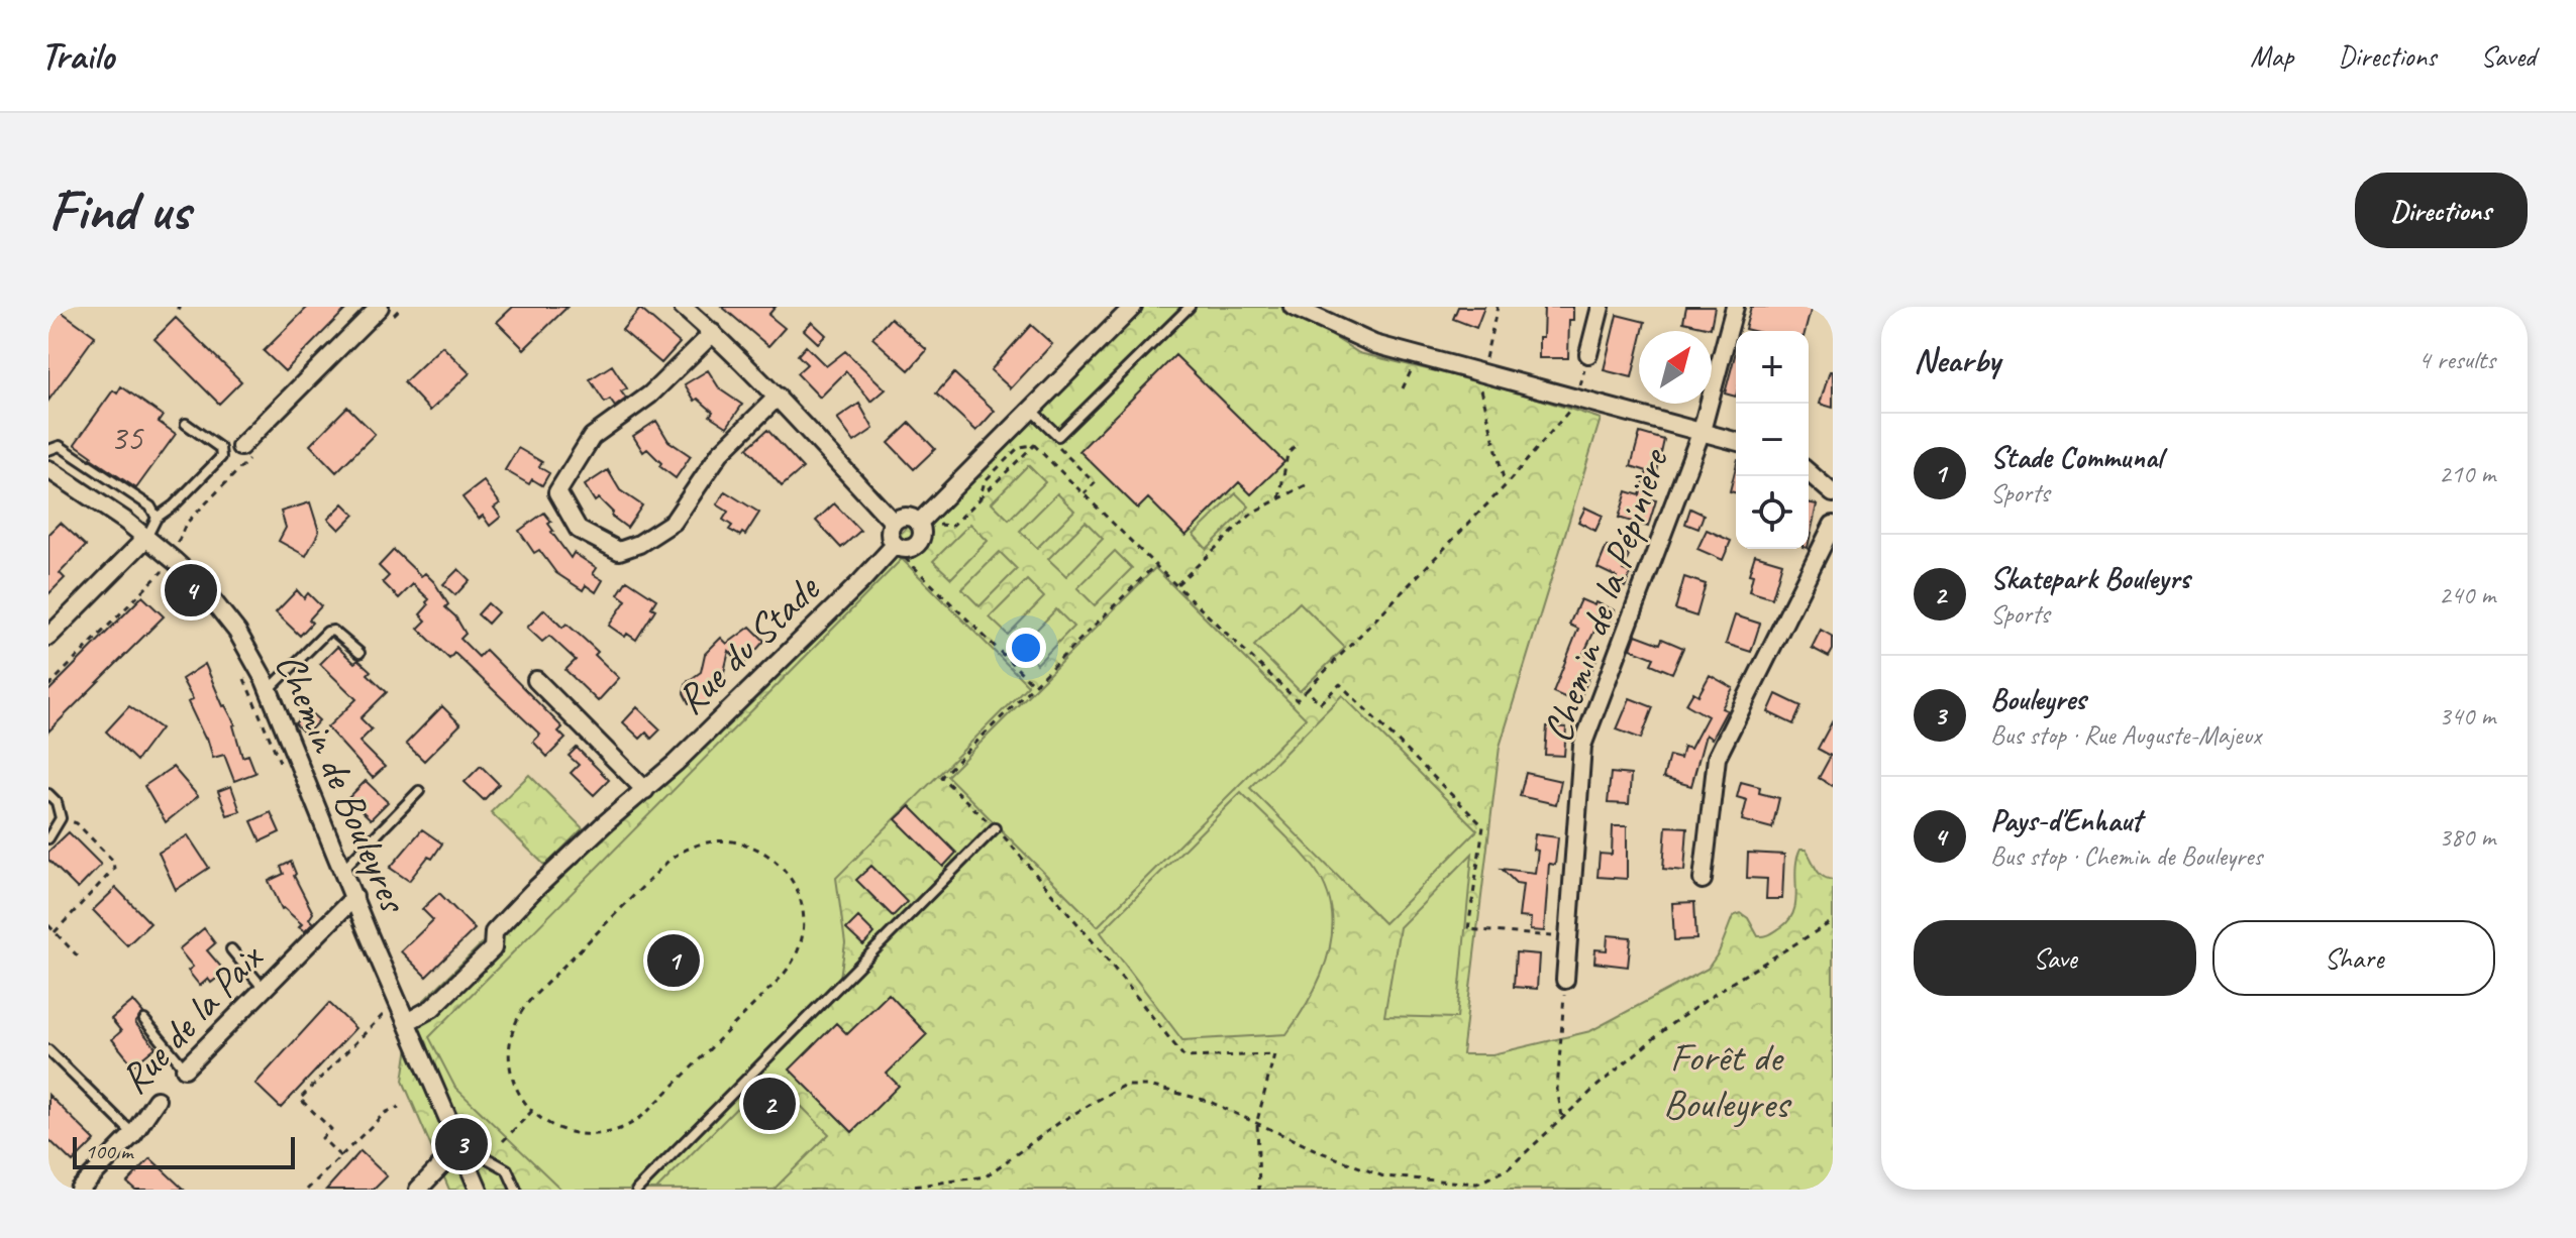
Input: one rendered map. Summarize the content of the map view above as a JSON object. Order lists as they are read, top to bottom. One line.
{"streets":{"street":["Chemin de la Pépinière","Rue du Stade","Chemin de Bouleyres","Rue de la Paix"]},"crossings":[["Rue du Stade","Chemin de Bouleyres"],["Chemin de Bouleyres","Rue de la Paix"]],"parks":["Forêt de Bouleyres"],"house_numbers":["35"],"scale_bar":"100 m","north":"top right","page":{"header":"Trailo","nav":["Map","Directions","Saved"],"buttons":["Directions",["Save","Share"]],"title":"Find us","heading":["Nearby","4 results"],"map_buttons":["+","−"],"list":[{"mark":"1","name":"Stade Communal","note":"Sports","value":"210 m"},{"mark":"2","name":"Skatepark Bouleyrs","note":"Sports","value":"240 m"},{"mark":"3","name":"Bouleyres","note":"Bus stop · Rue Auguste-Majeux","value":"340 m"},{"mark":"4","name":"Pays-d'Enhaut","note":"Bus stop · Chemin de Bouleyres","value":"380 m"}],"pins":["4","1","2","3"],"scale":"100 m"}}
